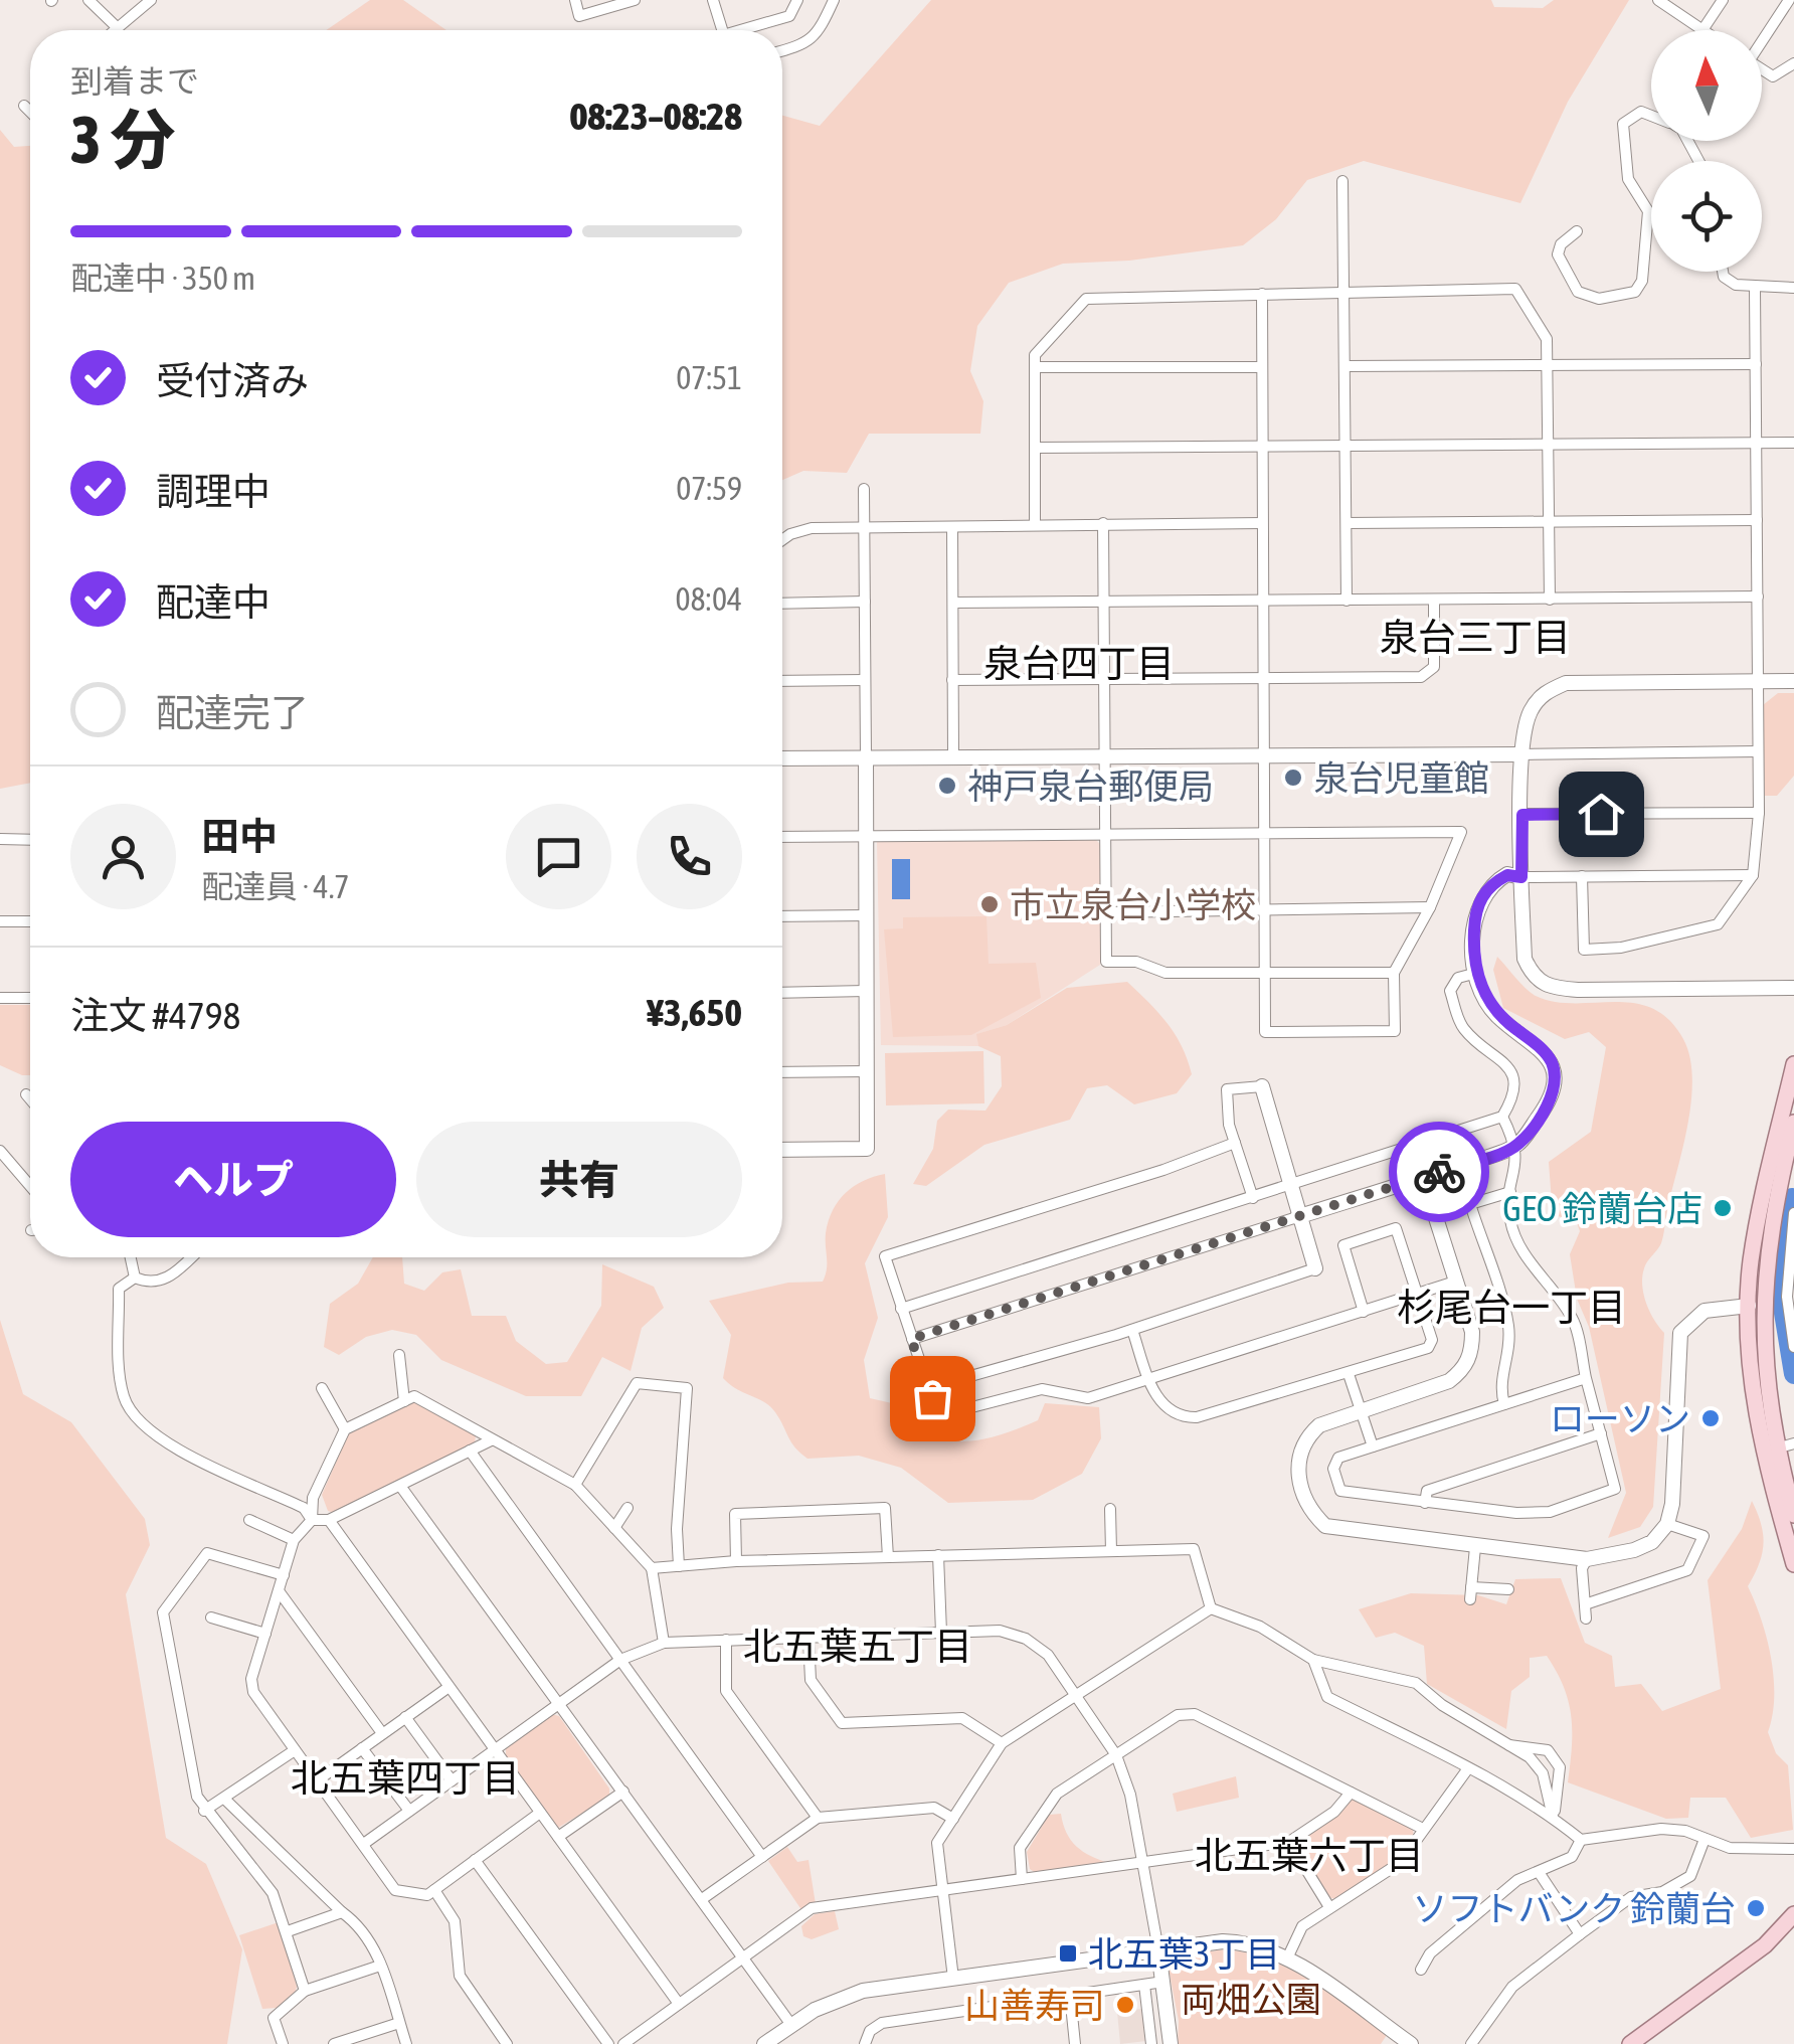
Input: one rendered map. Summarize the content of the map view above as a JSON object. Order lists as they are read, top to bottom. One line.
{"districts":["泉台三丁目","泉台四丁目","杉尾台一丁目","北五葉五丁目","北五葉四丁目","北五葉六丁目"],"parks":["両畑公園"],"places":{"other":["泉台児童館","神戸泉台郵便局","市立泉台小学校","GEO 鈴蘭台店","ローソン","ソフトバンク 鈴蘭台","山善寿司"],"transit":["北五葉3丁目"]},"north":"top","page":{"heading":["3 分","到着まで","08:23–08:28"],"panel":["田中","配達員 · 4.7","注文 #4798","¥3,650"],"bar":"配達中 · 350 m","list":[["受付済み","07:51"],["調理中","07:59"],["配達中","08:04"],"配達完了"],"buttons":["ヘルプ","共有"]}}
